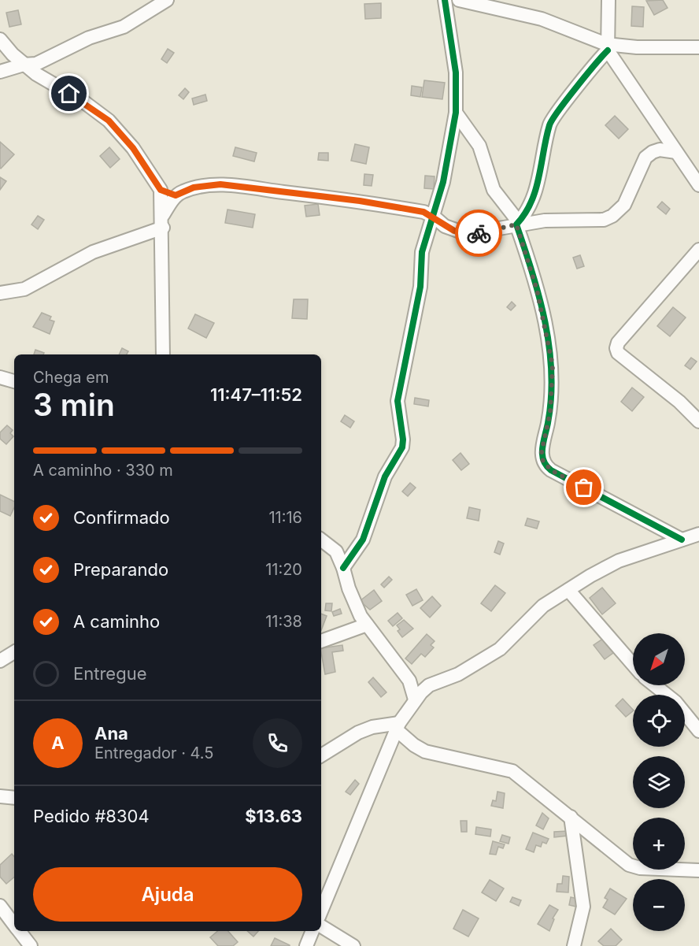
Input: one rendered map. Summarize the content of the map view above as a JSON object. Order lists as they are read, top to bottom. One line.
{"north":"bottom left","page":{"heading":["3 min","Chega em","11:47–11:52"],"panel":["Ana","Entregador · 4.5","Pedido #8304","$13.63"],"bar":"A caminho · 330 m","list":[["Confirmado","11:16"],["Preparando","11:20"],["A caminho","11:38"],"Entregue"],"map_buttons":["+","−"],"round":"A","buttons":"Ajuda"}}
